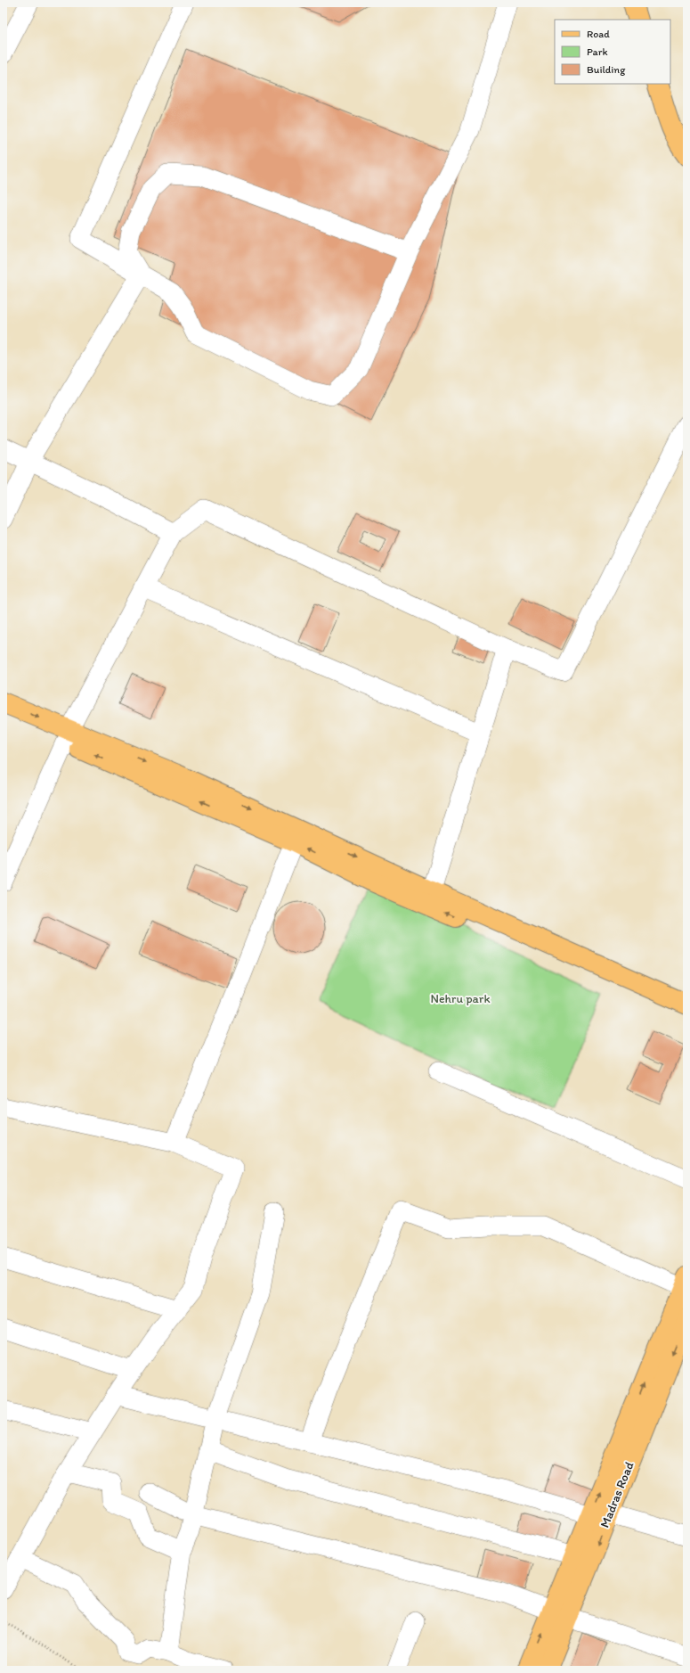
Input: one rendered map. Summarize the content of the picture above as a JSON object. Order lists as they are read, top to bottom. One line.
{"streets":{"main road":["Madras Road"]},"parks":["Nehru park"],"legend":["Road","Park","Building"]}
